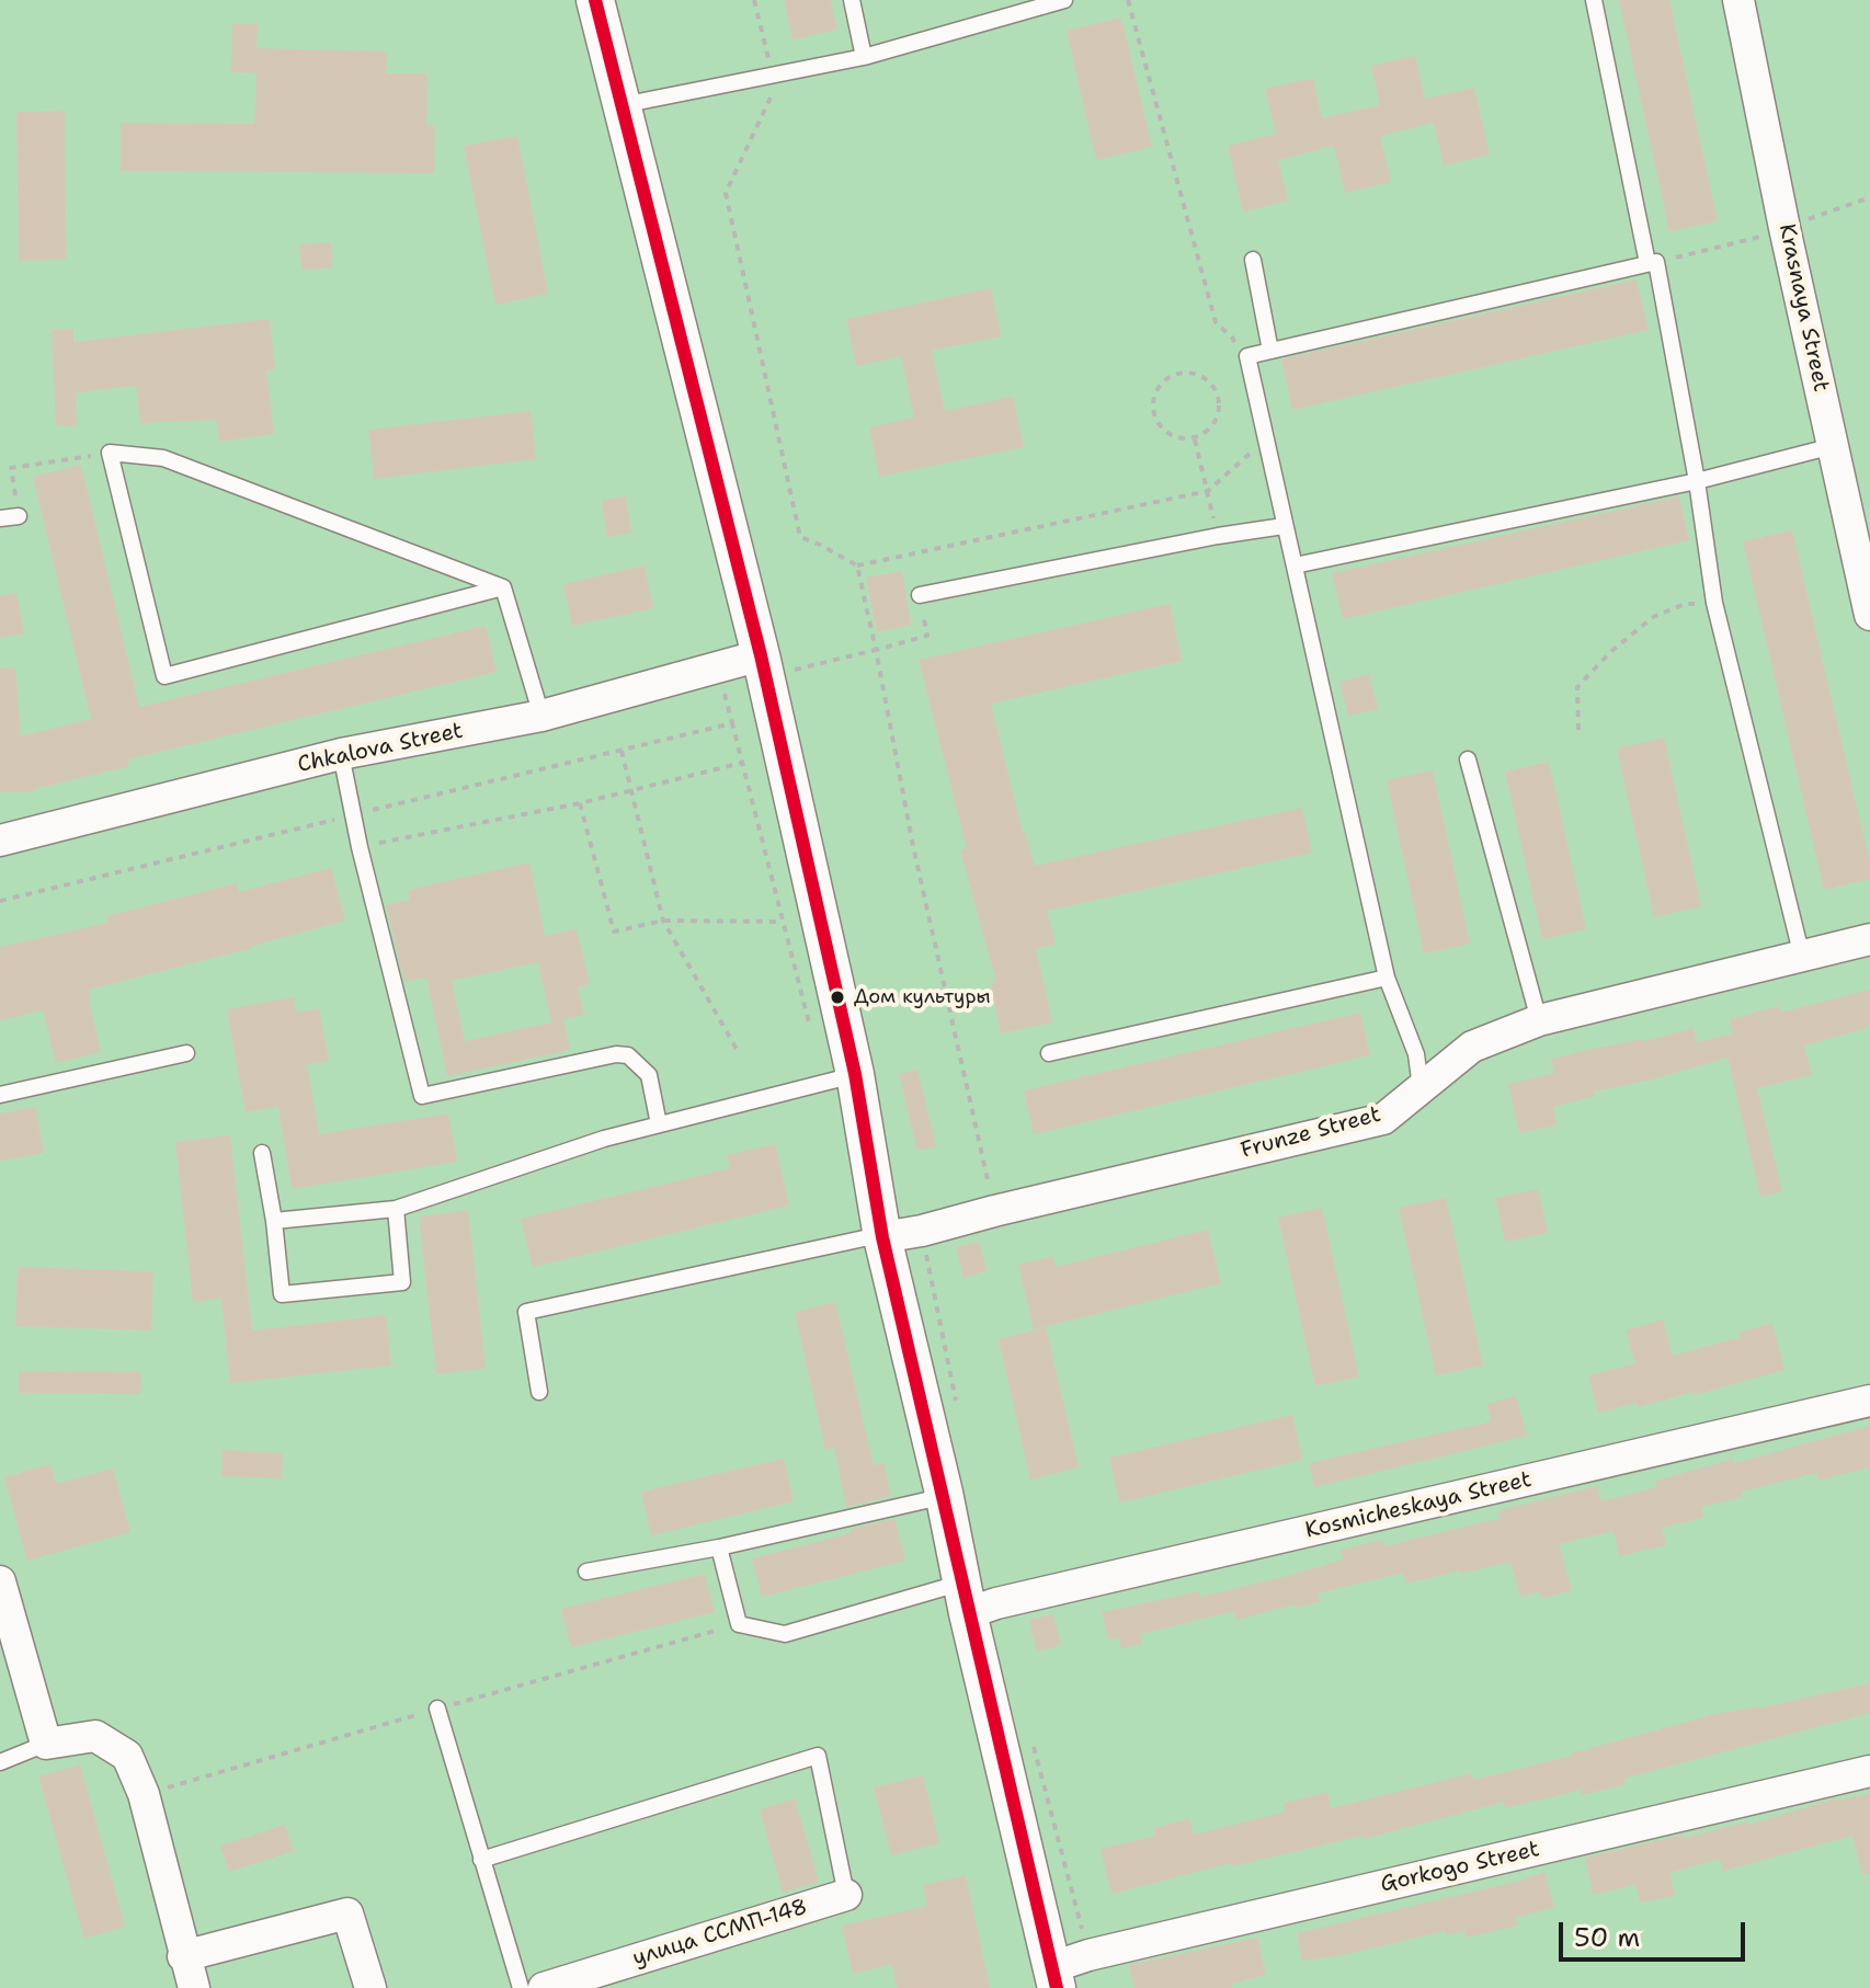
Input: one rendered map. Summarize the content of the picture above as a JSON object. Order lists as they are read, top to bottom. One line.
{"streets":{"street":["Krasnaya Street","Chkalova Street","Frunze Street","Kosmicheskaya Street","Gorkogo Street","улица ССМП-148"]},"places":["Дом культуры"],"scale_bar":"50 m"}
